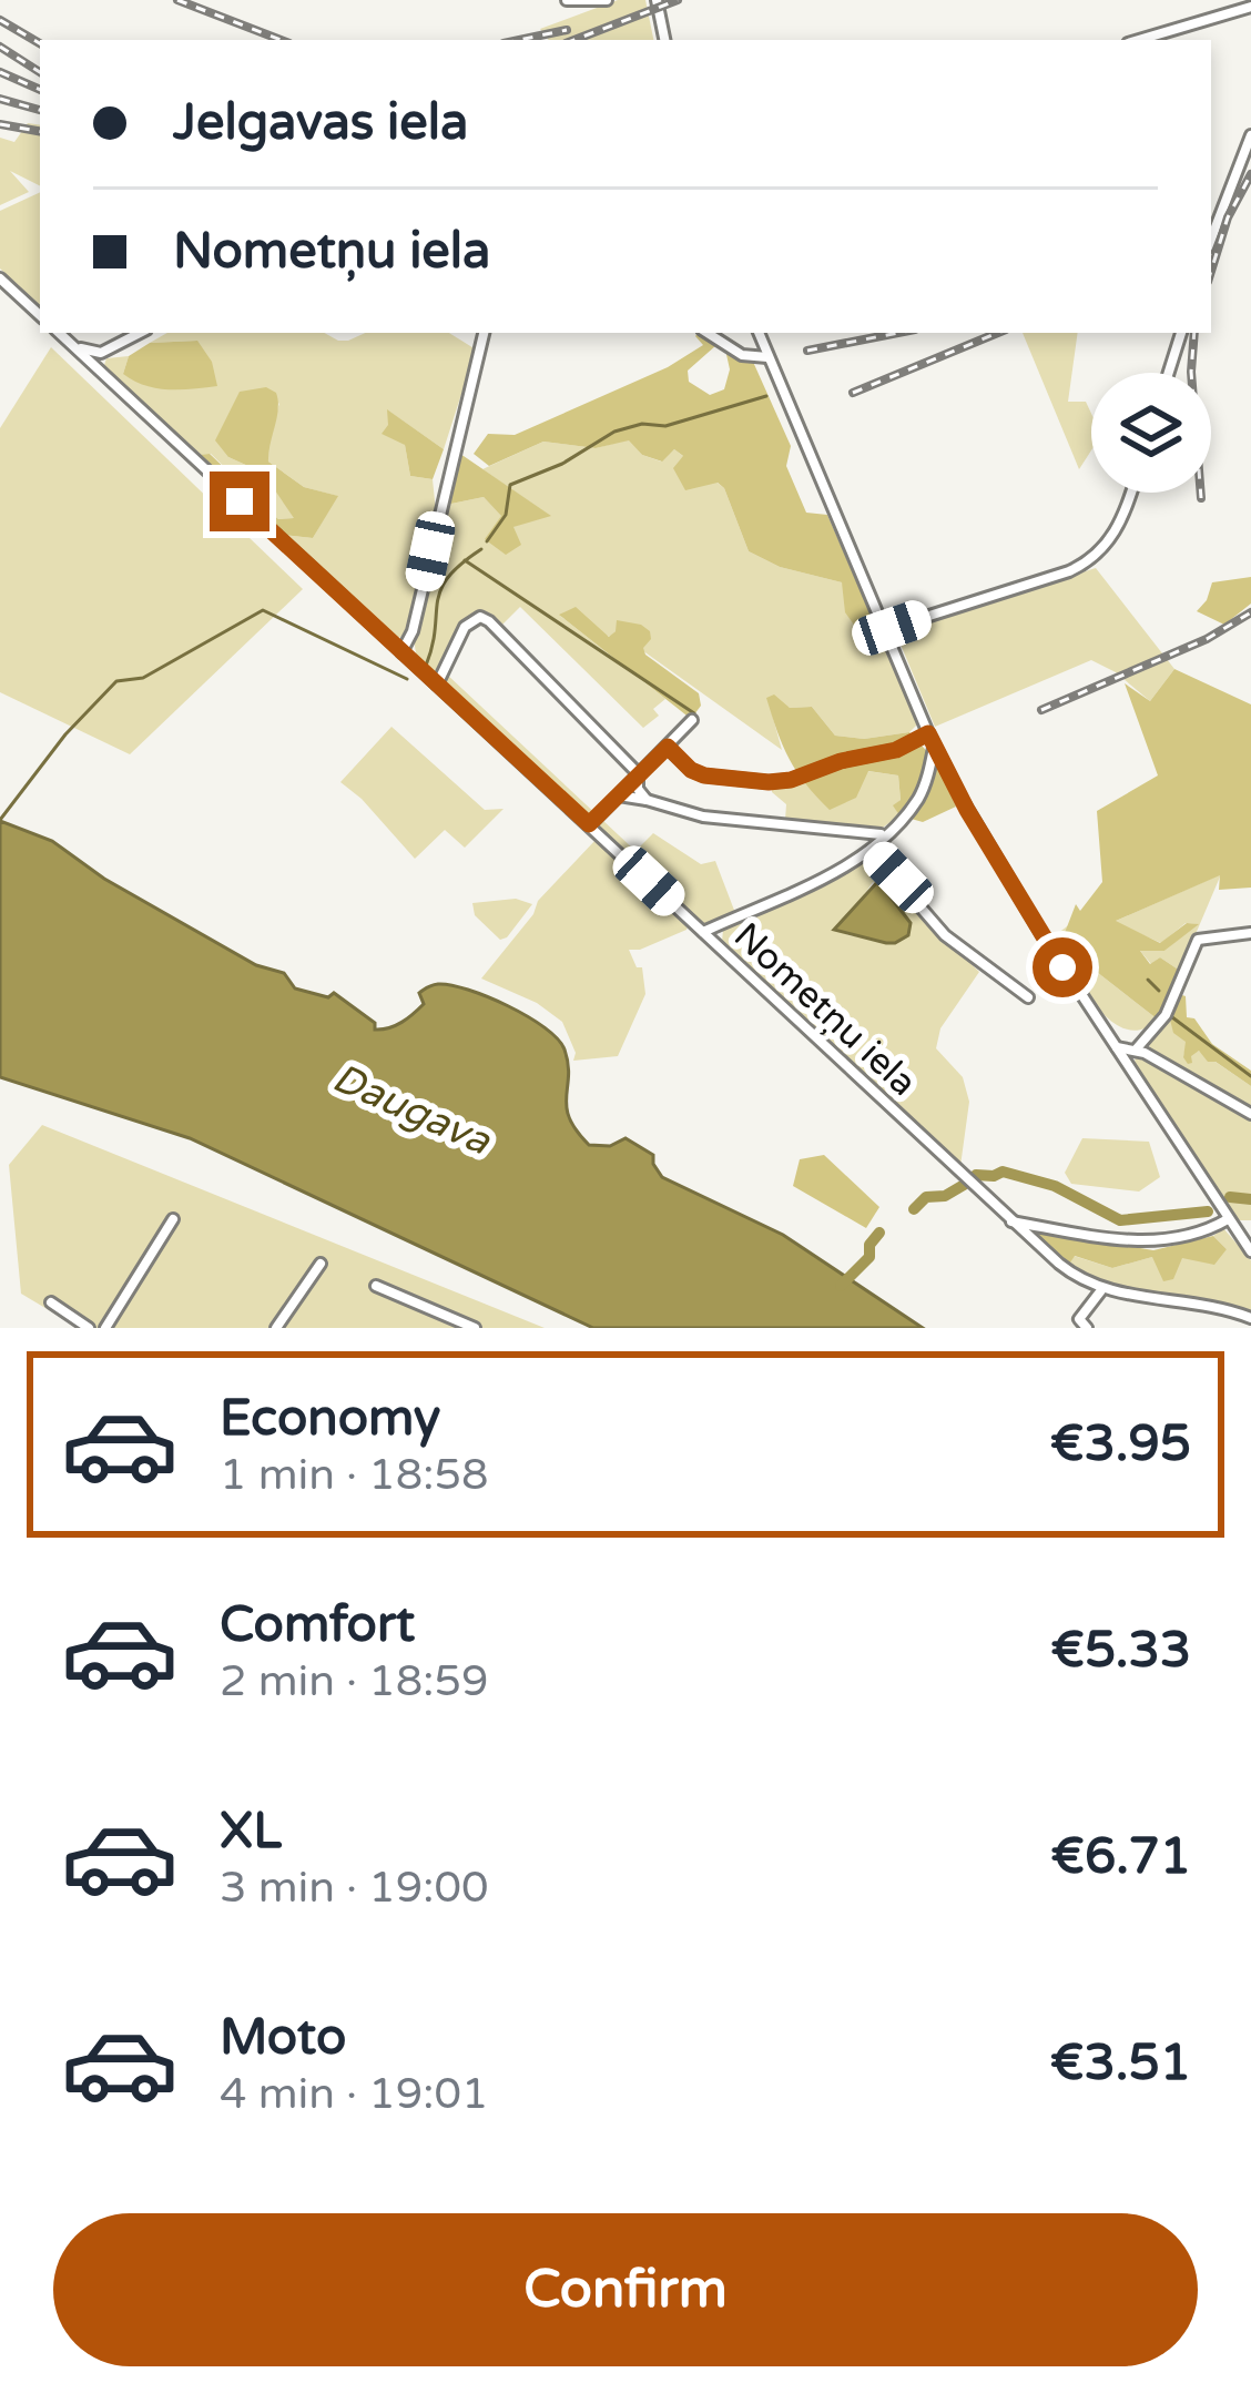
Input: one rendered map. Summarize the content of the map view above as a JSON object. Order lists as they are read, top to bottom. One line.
{"streets":{"street":["Nometņu iela"]},"water":["Daugava"],"page":{"banner":["Jelgavas iela","Nometņu iela"],"list":[{"name":"Economy","note":"1 min · 18:58","value":"€3.95"},{"name":"Comfort","note":"2 min · 18:59","value":"€5.33"},{"name":"XL","note":"3 min · 19:00","value":"€6.71"},{"name":"Moto","note":"4 min · 19:01","value":"€3.51"}],"buttons":"Confirm"}}
